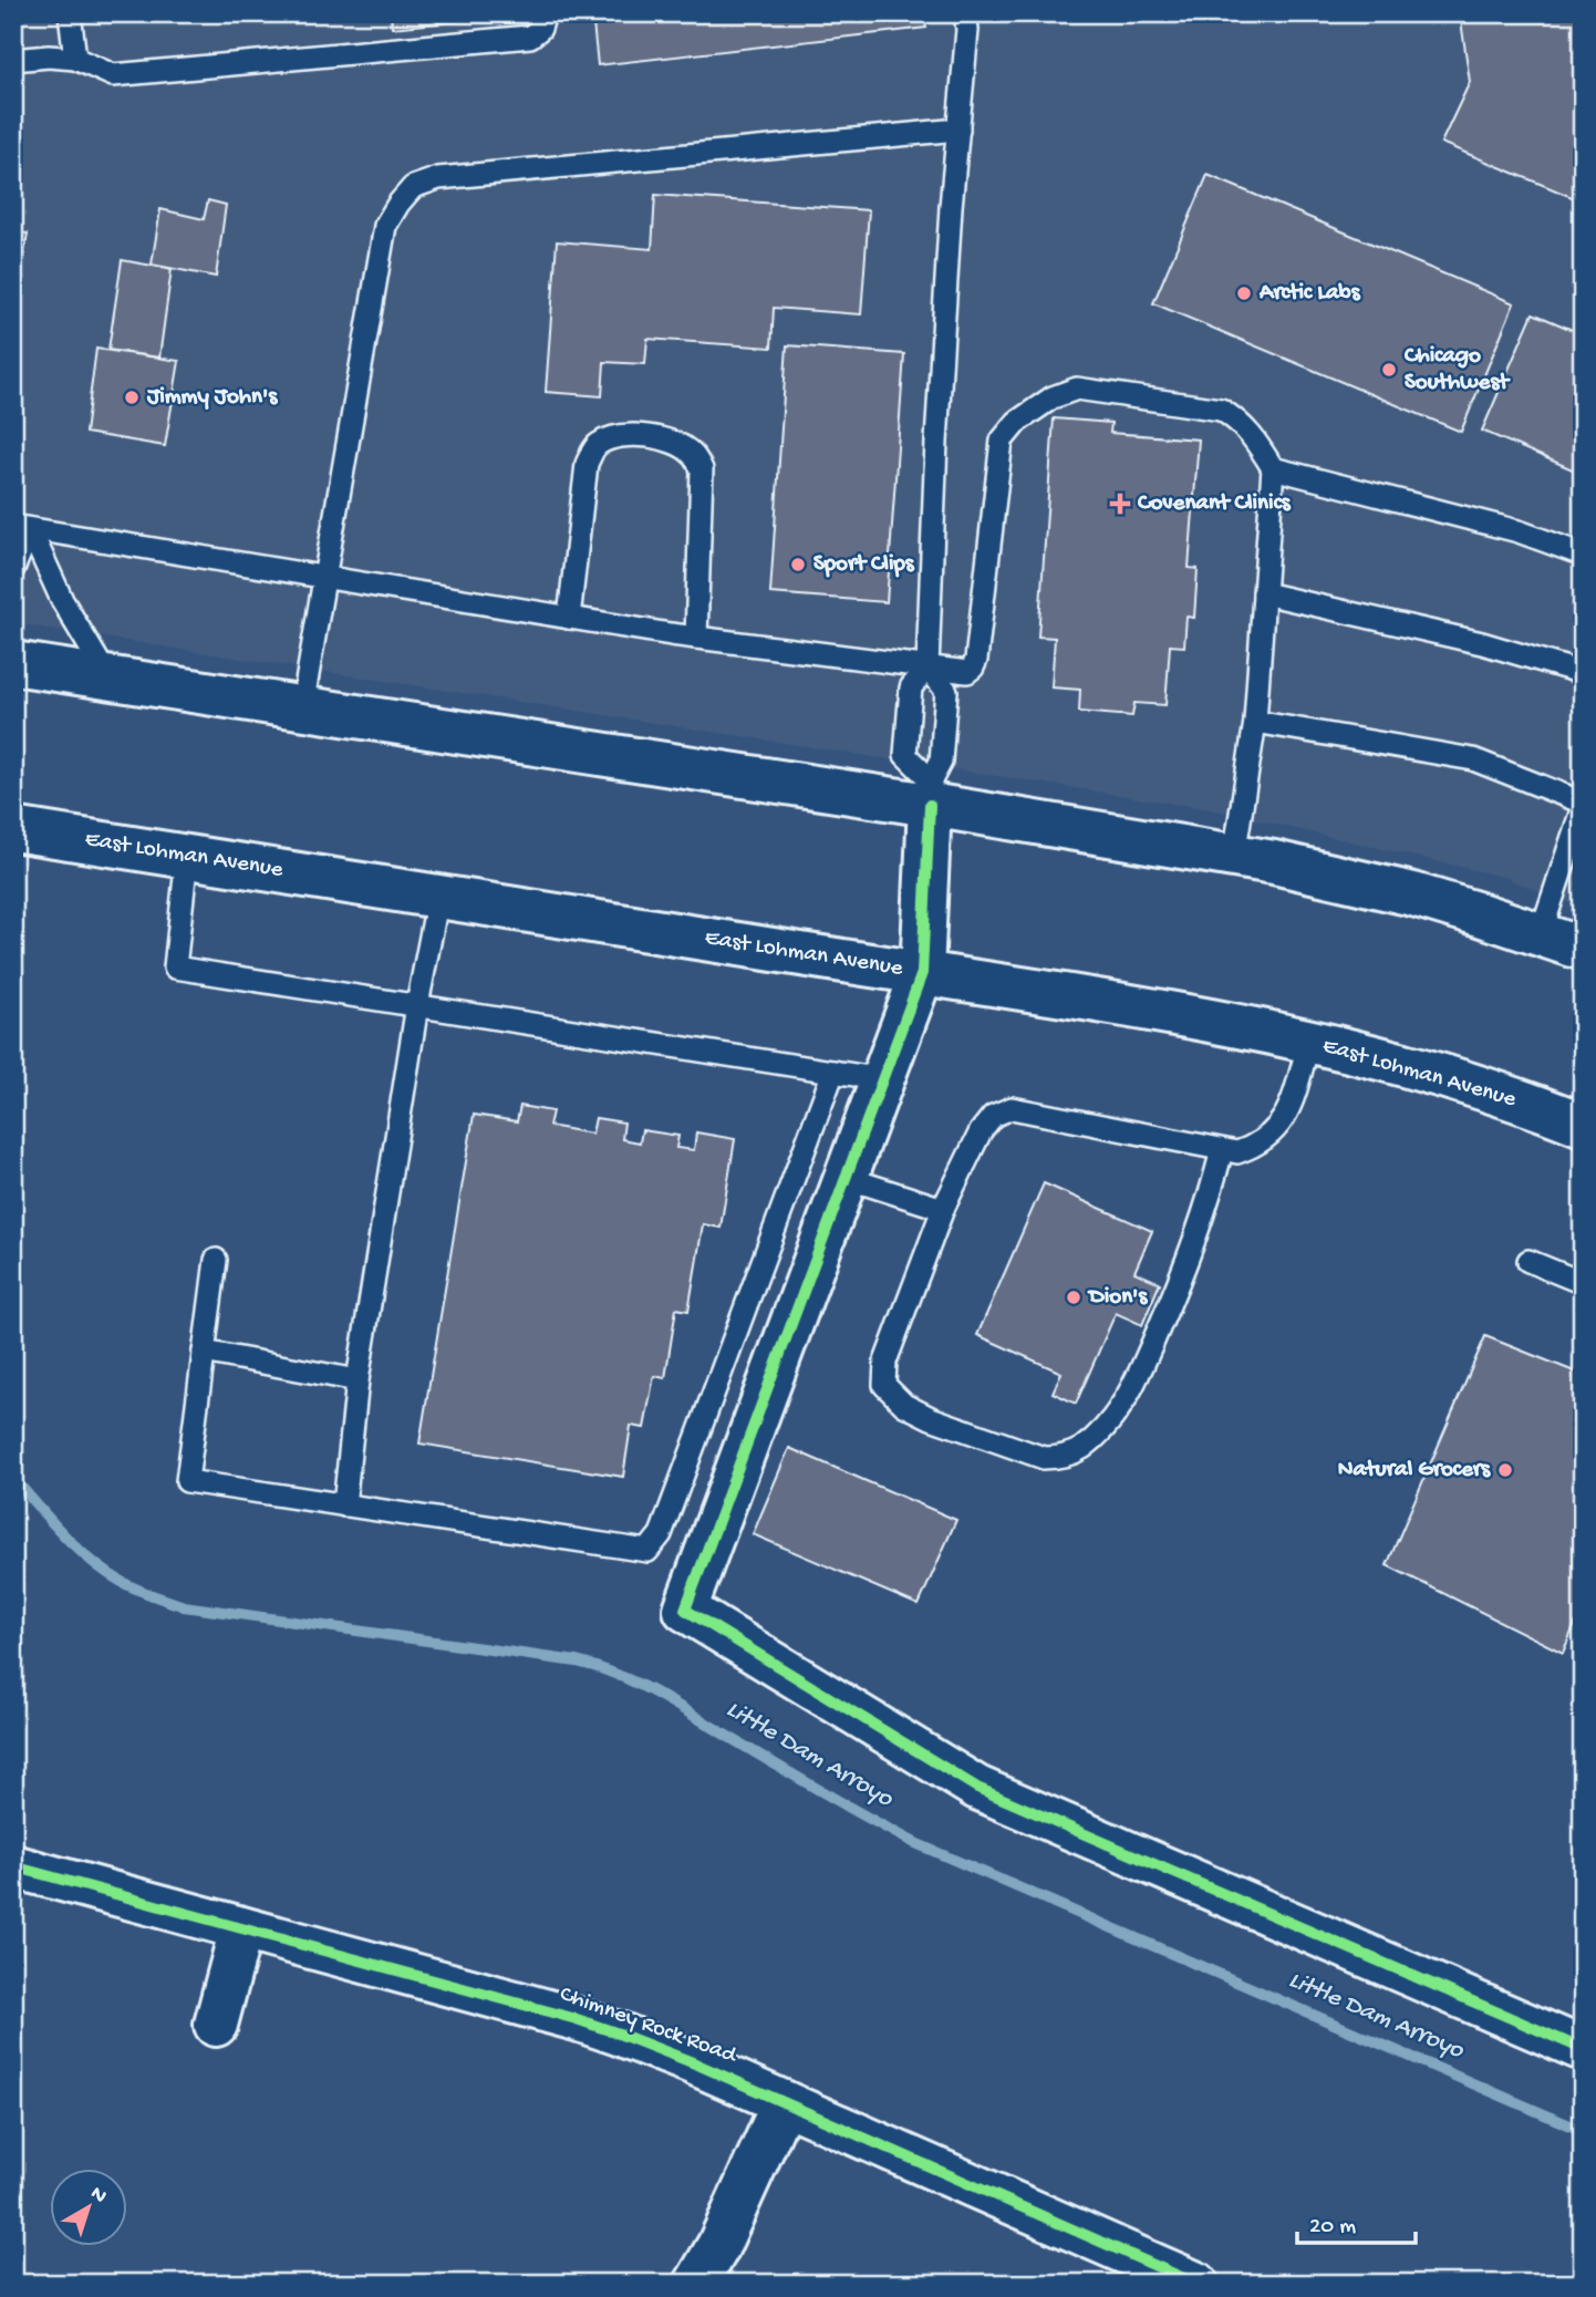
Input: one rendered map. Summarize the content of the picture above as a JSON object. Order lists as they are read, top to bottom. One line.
{"streets":{"street":["East Lohman Avenue","Chimney Rock Road"]},"water":["Little Dam Arroyo"],"places":{"other":["Arctic Labs","Chicago Southwest","Jimmy John's","Sport Clips","Dion's","Natural Grocers"],"health":["Covenant Clinics"]},"scale_bar":"20 m","north":"top right"}
